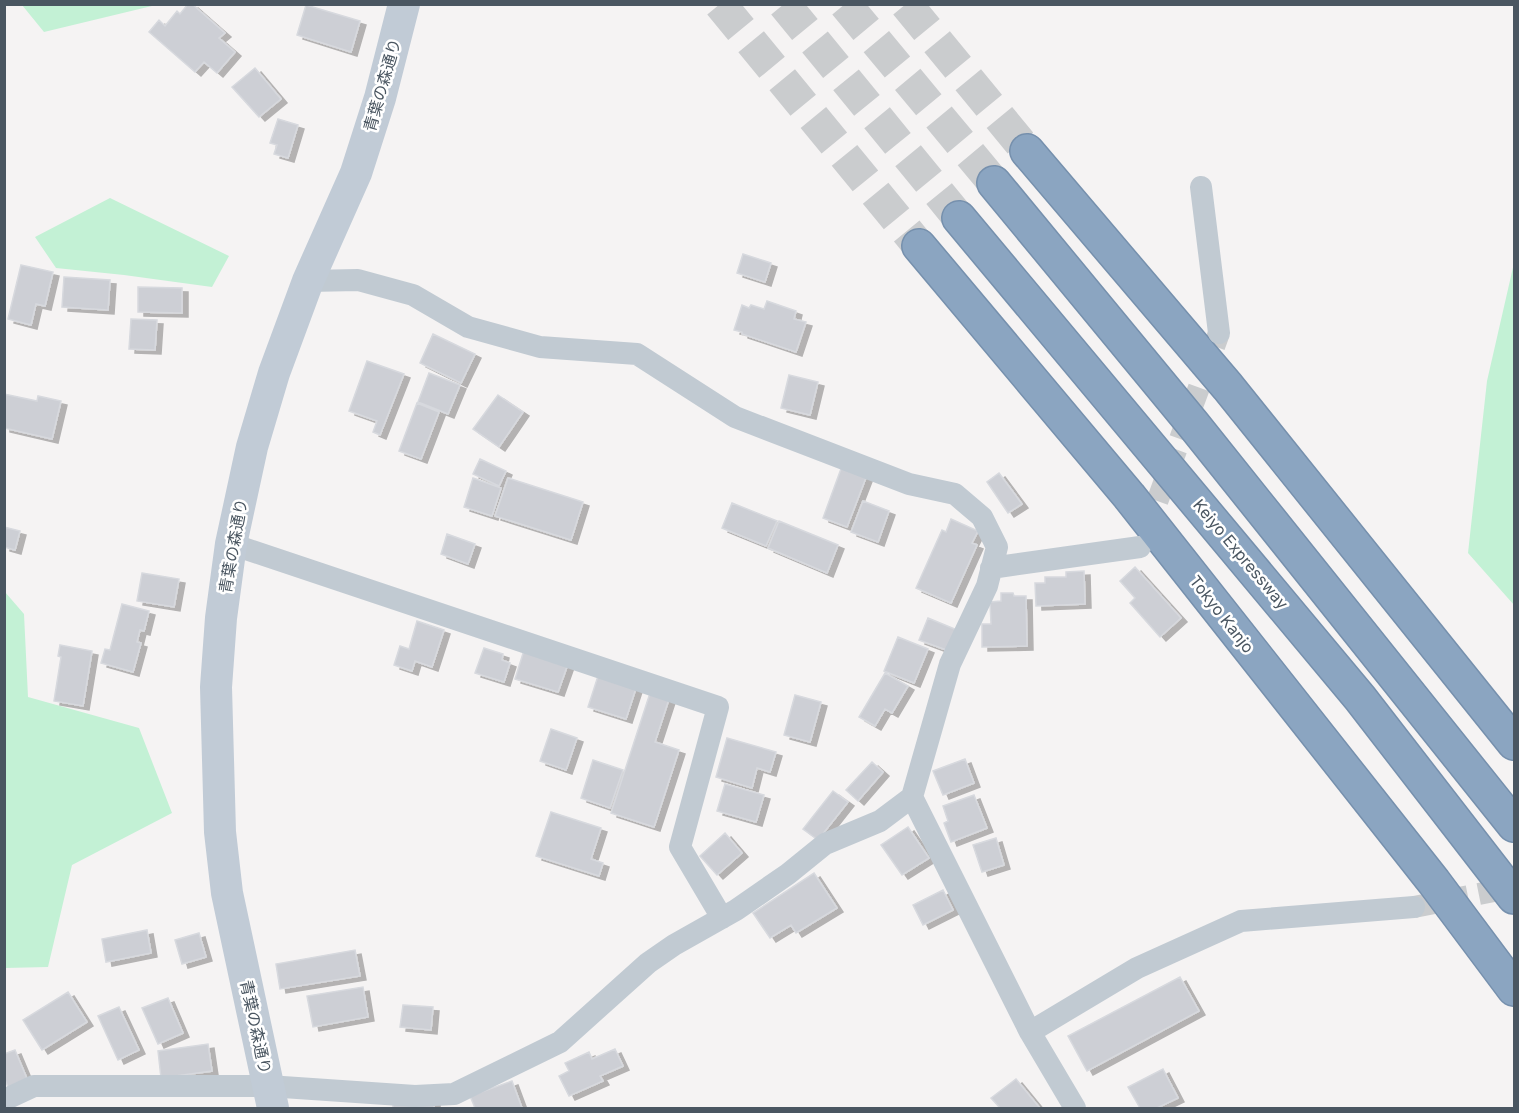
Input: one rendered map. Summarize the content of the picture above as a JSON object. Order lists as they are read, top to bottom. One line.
{"streets":{"highway":["Keiyo Expressway","Tokyo Kanjo"],"street":["青葉の森通り"]}}
